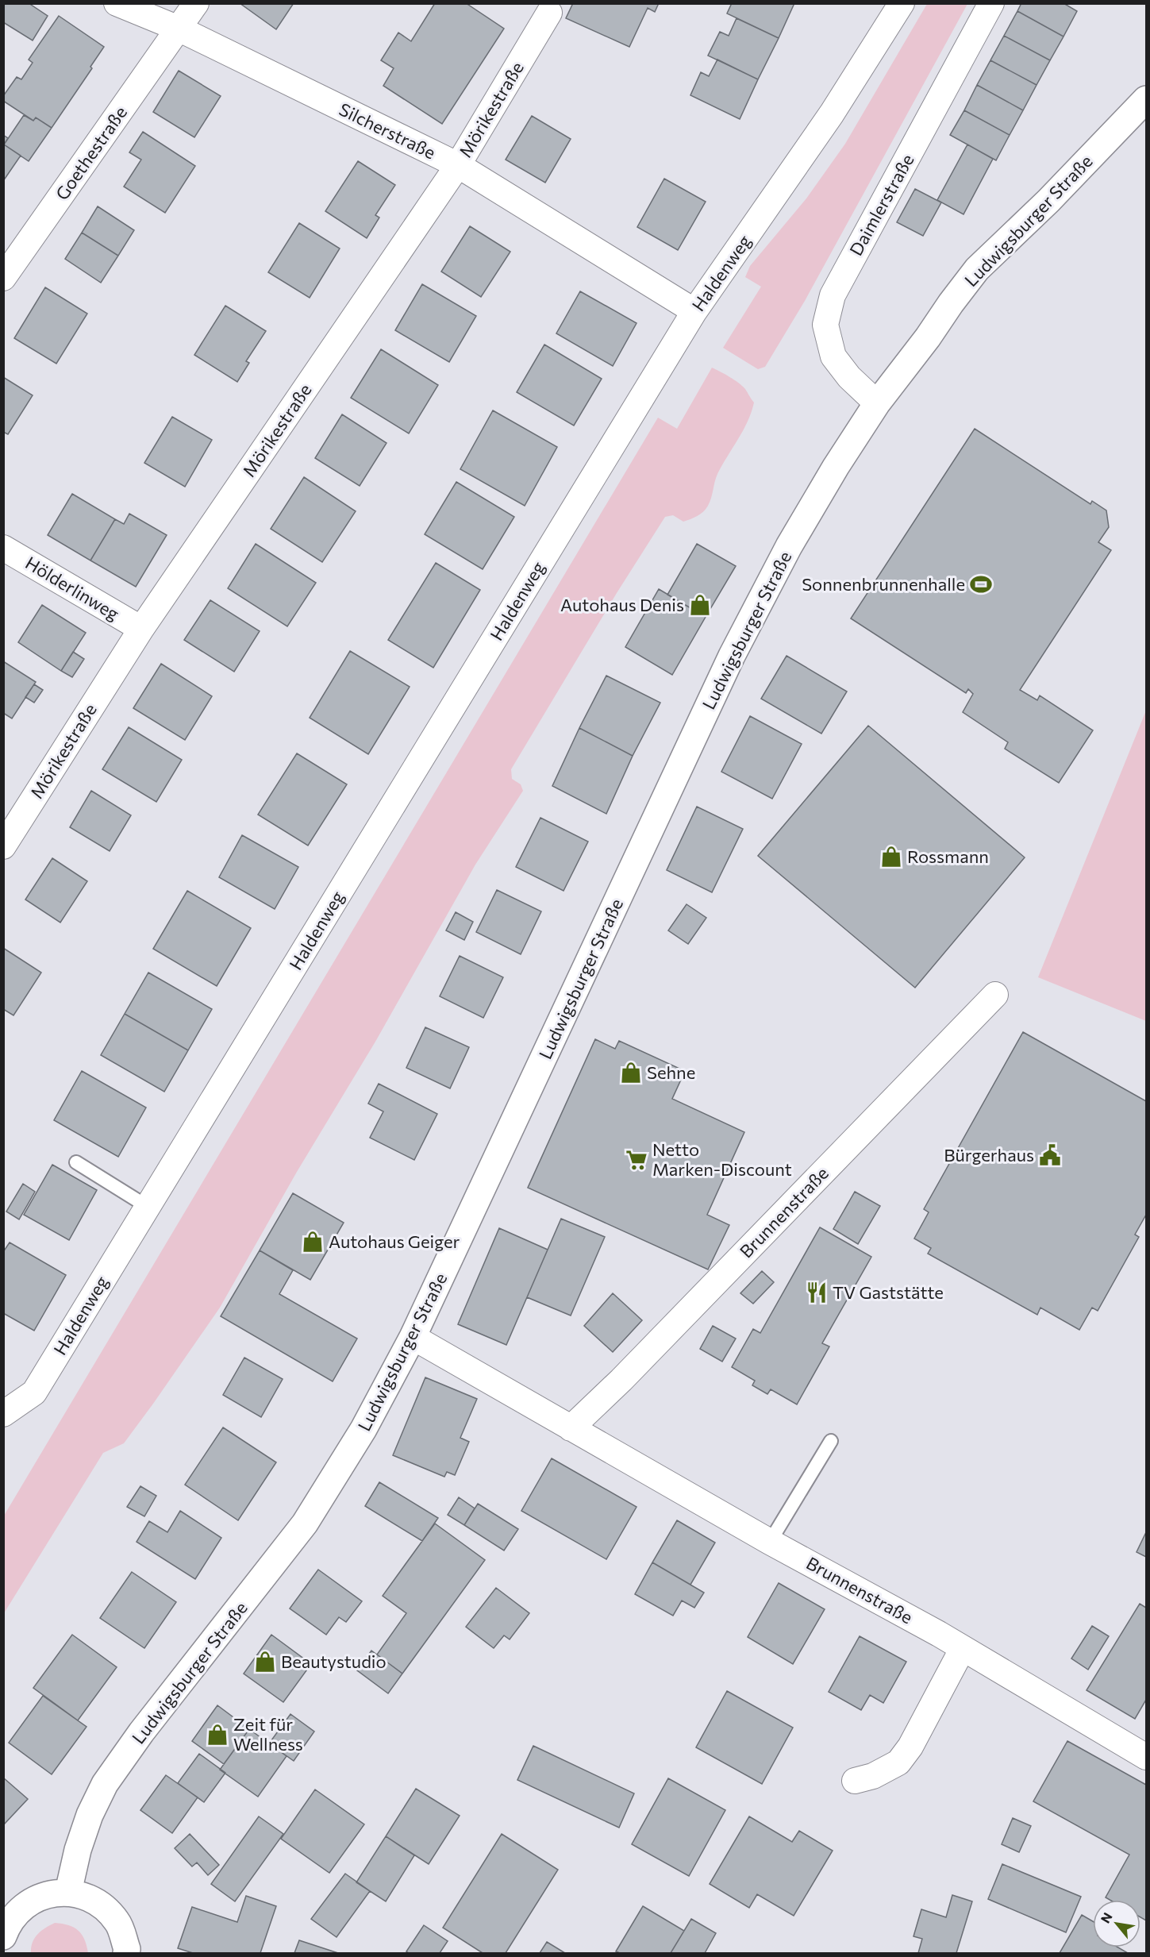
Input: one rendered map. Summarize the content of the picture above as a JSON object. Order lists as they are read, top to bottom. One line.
{"streets":{"street":["Mörikestraße","Silcherstraße","Goethestraße","Daimlerstraße","Ludwigsburger Straße","Haldenweg","Hölderlinweg","Brunnenstraße"]},"crossings":[["Mörikestraße","Silcherstraße"],["Mörikestraße","Hölderlinweg"],["Silcherstraße","Goethestraße"],["Silcherstraße","Haldenweg"],["Daimlerstraße","Ludwigsburger Straße"],["Ludwigsburger Straße","Brunnenstraße"]],"places":{"sports":["Sonnenbrunnenhalle"],"shop":["Autohaus Denis","Rossmann","Sehne","Autohaus Geiger","Beautystudio","Zeit für Wellness"],"public building":["Bürgerhaus"],"supermarket":["Netto Marken-Discount"],"restaurant":["TV Gaststätte"]},"north":"top left"}
